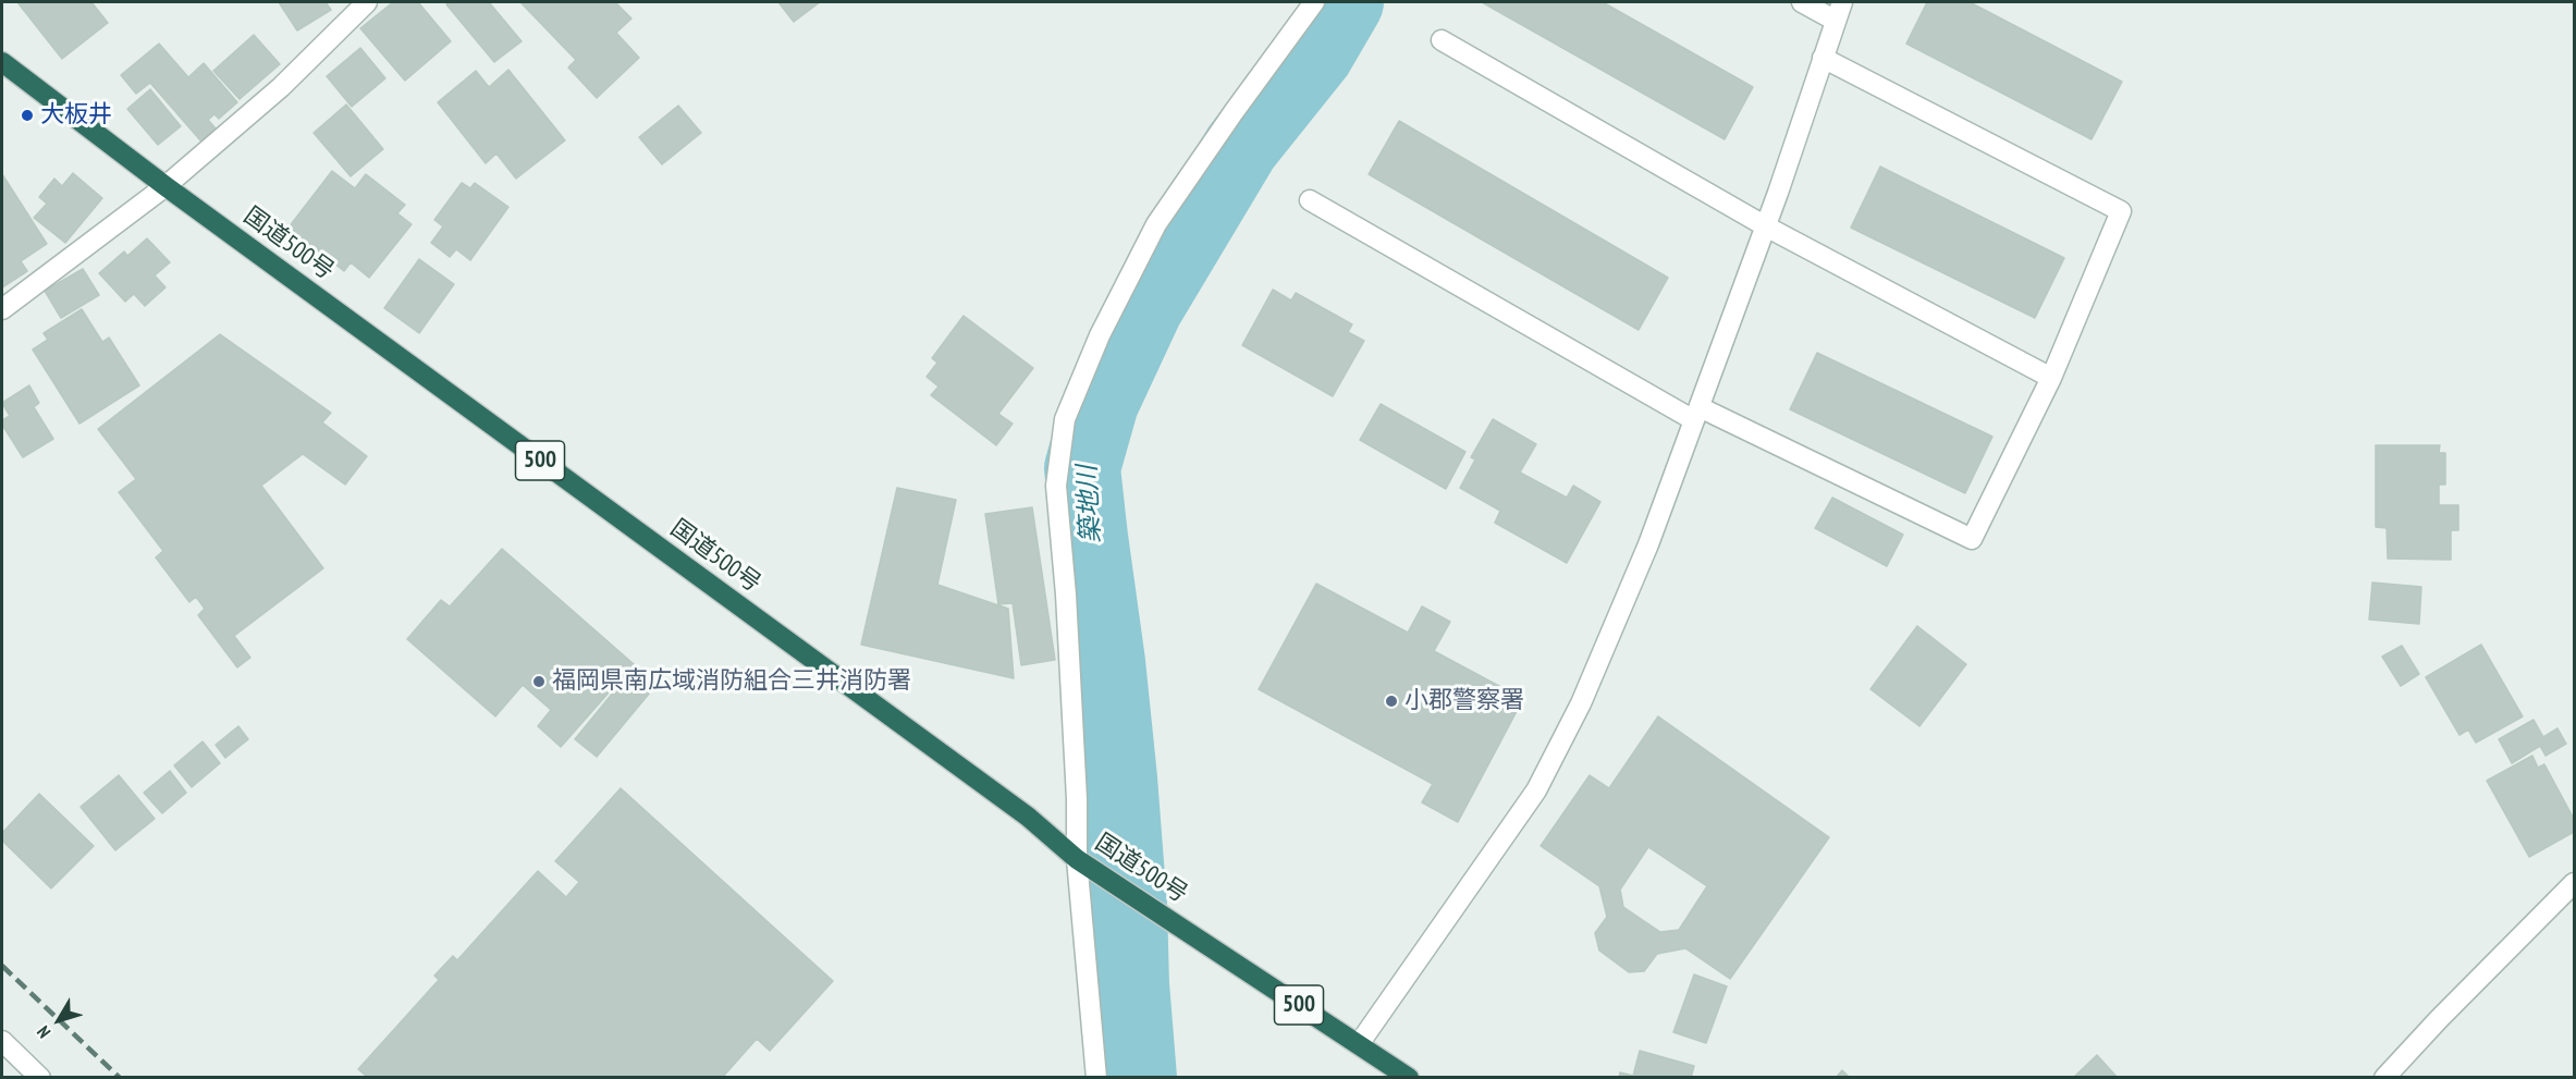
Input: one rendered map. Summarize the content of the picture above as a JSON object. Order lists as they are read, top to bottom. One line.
{"streets":{"highway":["国道500号","500"]},"water":["築地川"],"places":["大板井","福岡県南広域消防組合三井消防署","小郡警察署"],"north":"bottom left"}
